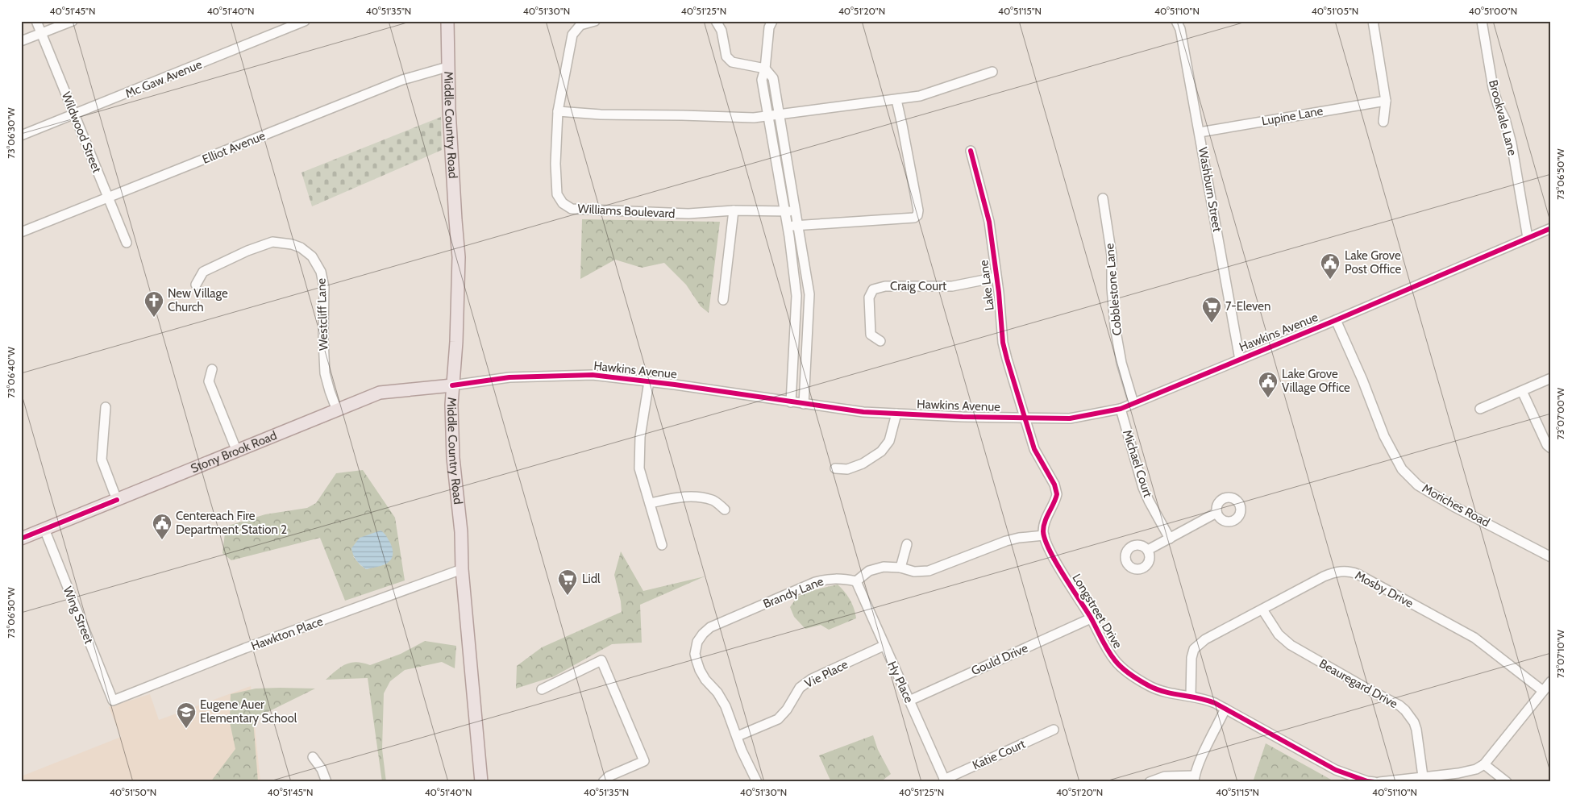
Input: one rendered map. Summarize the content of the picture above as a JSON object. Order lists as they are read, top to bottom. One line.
{"streets":{"main road":["Middle Country Road","Stony Brook Road"],"street":["Mc Gaw Avenue","Lupine Lane","Brookvale Lane","Wildwood Street","Elliot Avenue","Washburn Street","Williams Boulevard","Lake Lane","Craig Court","Cobblestone Lane","Westcliff Lane","Hawkins Avenue","Michael Court","Moriches Road","Mosby Drive","Brandy Lane","Longstreet Drive","Wing Street","Hawkton Place","Gould Drive","Vie Place","Hy Place","Beauregard Drive","Katie Court"]},"crossings":[["Mc Gaw Avenue","Wildwood Street"],["Lupine Lane","Washburn Street"],["Brookvale Lane","Hawkins Avenue"],["Middle Country Road","Elliot Avenue"],["Middle Country Road","Hawkins Avenue"],["Middle Country Road","Stony Brook Road"],["Middle Country Road","Hawkton Place"],["Wildwood Street","Elliot Avenue"],["Washburn Street","Hawkins Avenue"],["Lake Lane","Craig Court"],["Lake Lane","Hawkins Avenue"],["Cobblestone Lane","Hawkins Avenue"],["Westcliff Lane","Stony Brook Road"],["Hawkins Avenue","Stony Brook Road"],["Hawkins Avenue","Michael Court"],["Hawkins Avenue","Moriches Road"],["Stony Brook Road","Wing Street"],["Mosby Drive","Longstreet Drive"],["Mosby Drive","Beauregard Drive"],["Brandy Lane","Vie Place"],["Brandy Lane","Hy Place"],["Longstreet Drive","Gould Drive"],["Wing Street","Hawkton Place"],["Gould Drive","Hy Place"],["Vie Place","Hy Place"],["Hy Place","Katie Court"]],"places":{"public building":["Lake Grove Post Office","Lake Grove Village Office","Centereach Fire Department Station 2"],"church":["New Village Church"],"supermarket":["7-Eleven","Lidl"],"school or university":["Eugene Auer Elementary School"]},"coordinates":["40°51'45\"N","40°51'40\"N","40°51'35\"N","40°51'30\"N","40°51'25\"N","40°51'20\"N","40°51'15\"N","40°51'10\"N","40°51'05\"N","40°51'00\"N","73°06'30\"W","73°06'50\"W","73°06'40\"W","73°07'00\"W","73°07'10\"W","40°51'50\"N"]}
